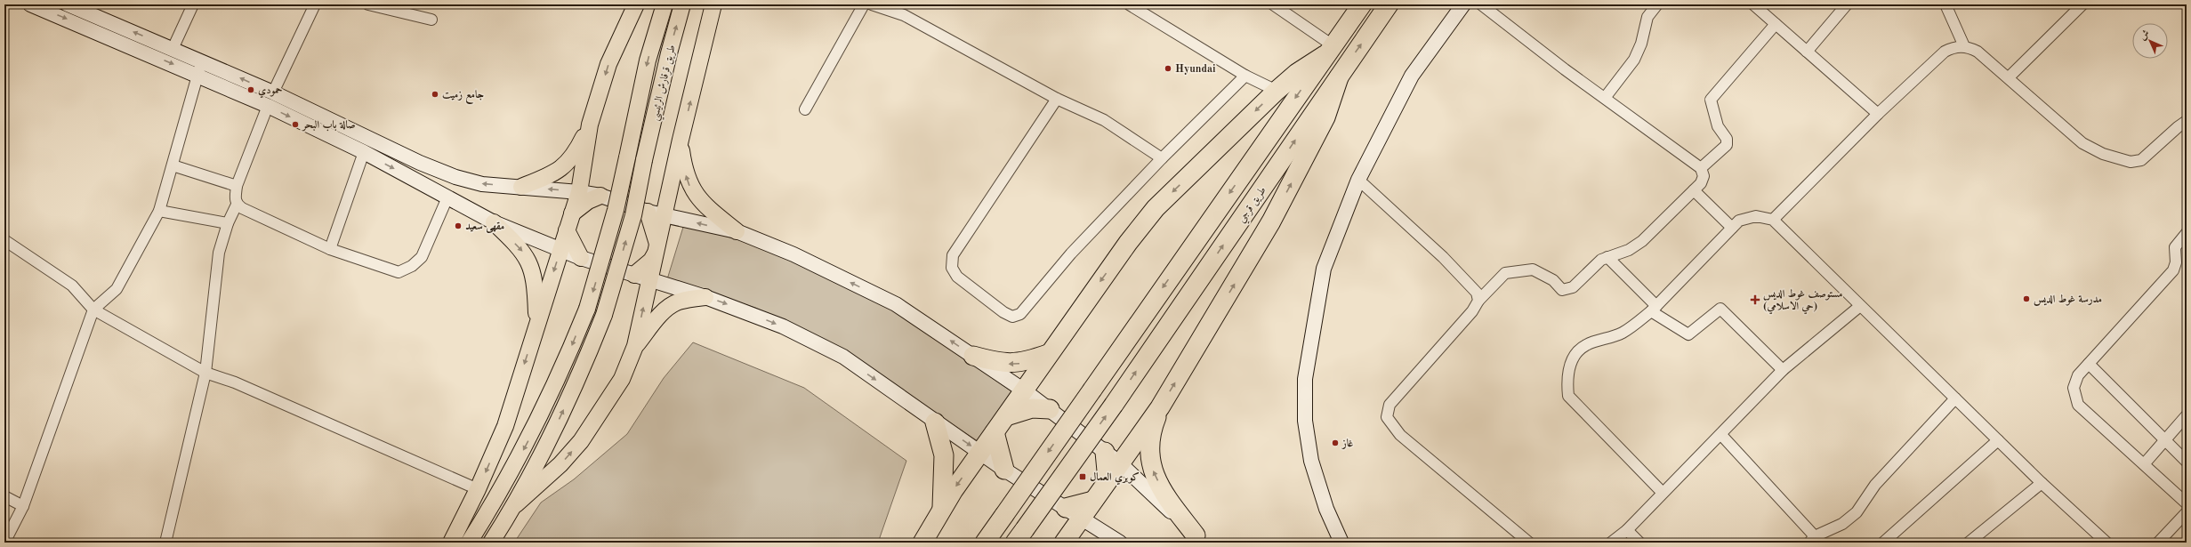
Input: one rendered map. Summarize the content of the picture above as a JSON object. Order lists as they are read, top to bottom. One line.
{"streets":{"highway":["طريق قرجي"],"main road":["طريق قرقارش الرئيسي"]},"places":{"other":["Hyundai","حمودي","جامع زميت","صالة باب البحر","مقهى سعيد","مدرسة غوط الديس","غاز"],"health":["مستوصف غوط الديس (حي الاسلامي)"],"transit":["كوبري العمال"]},"north":"top left"}
